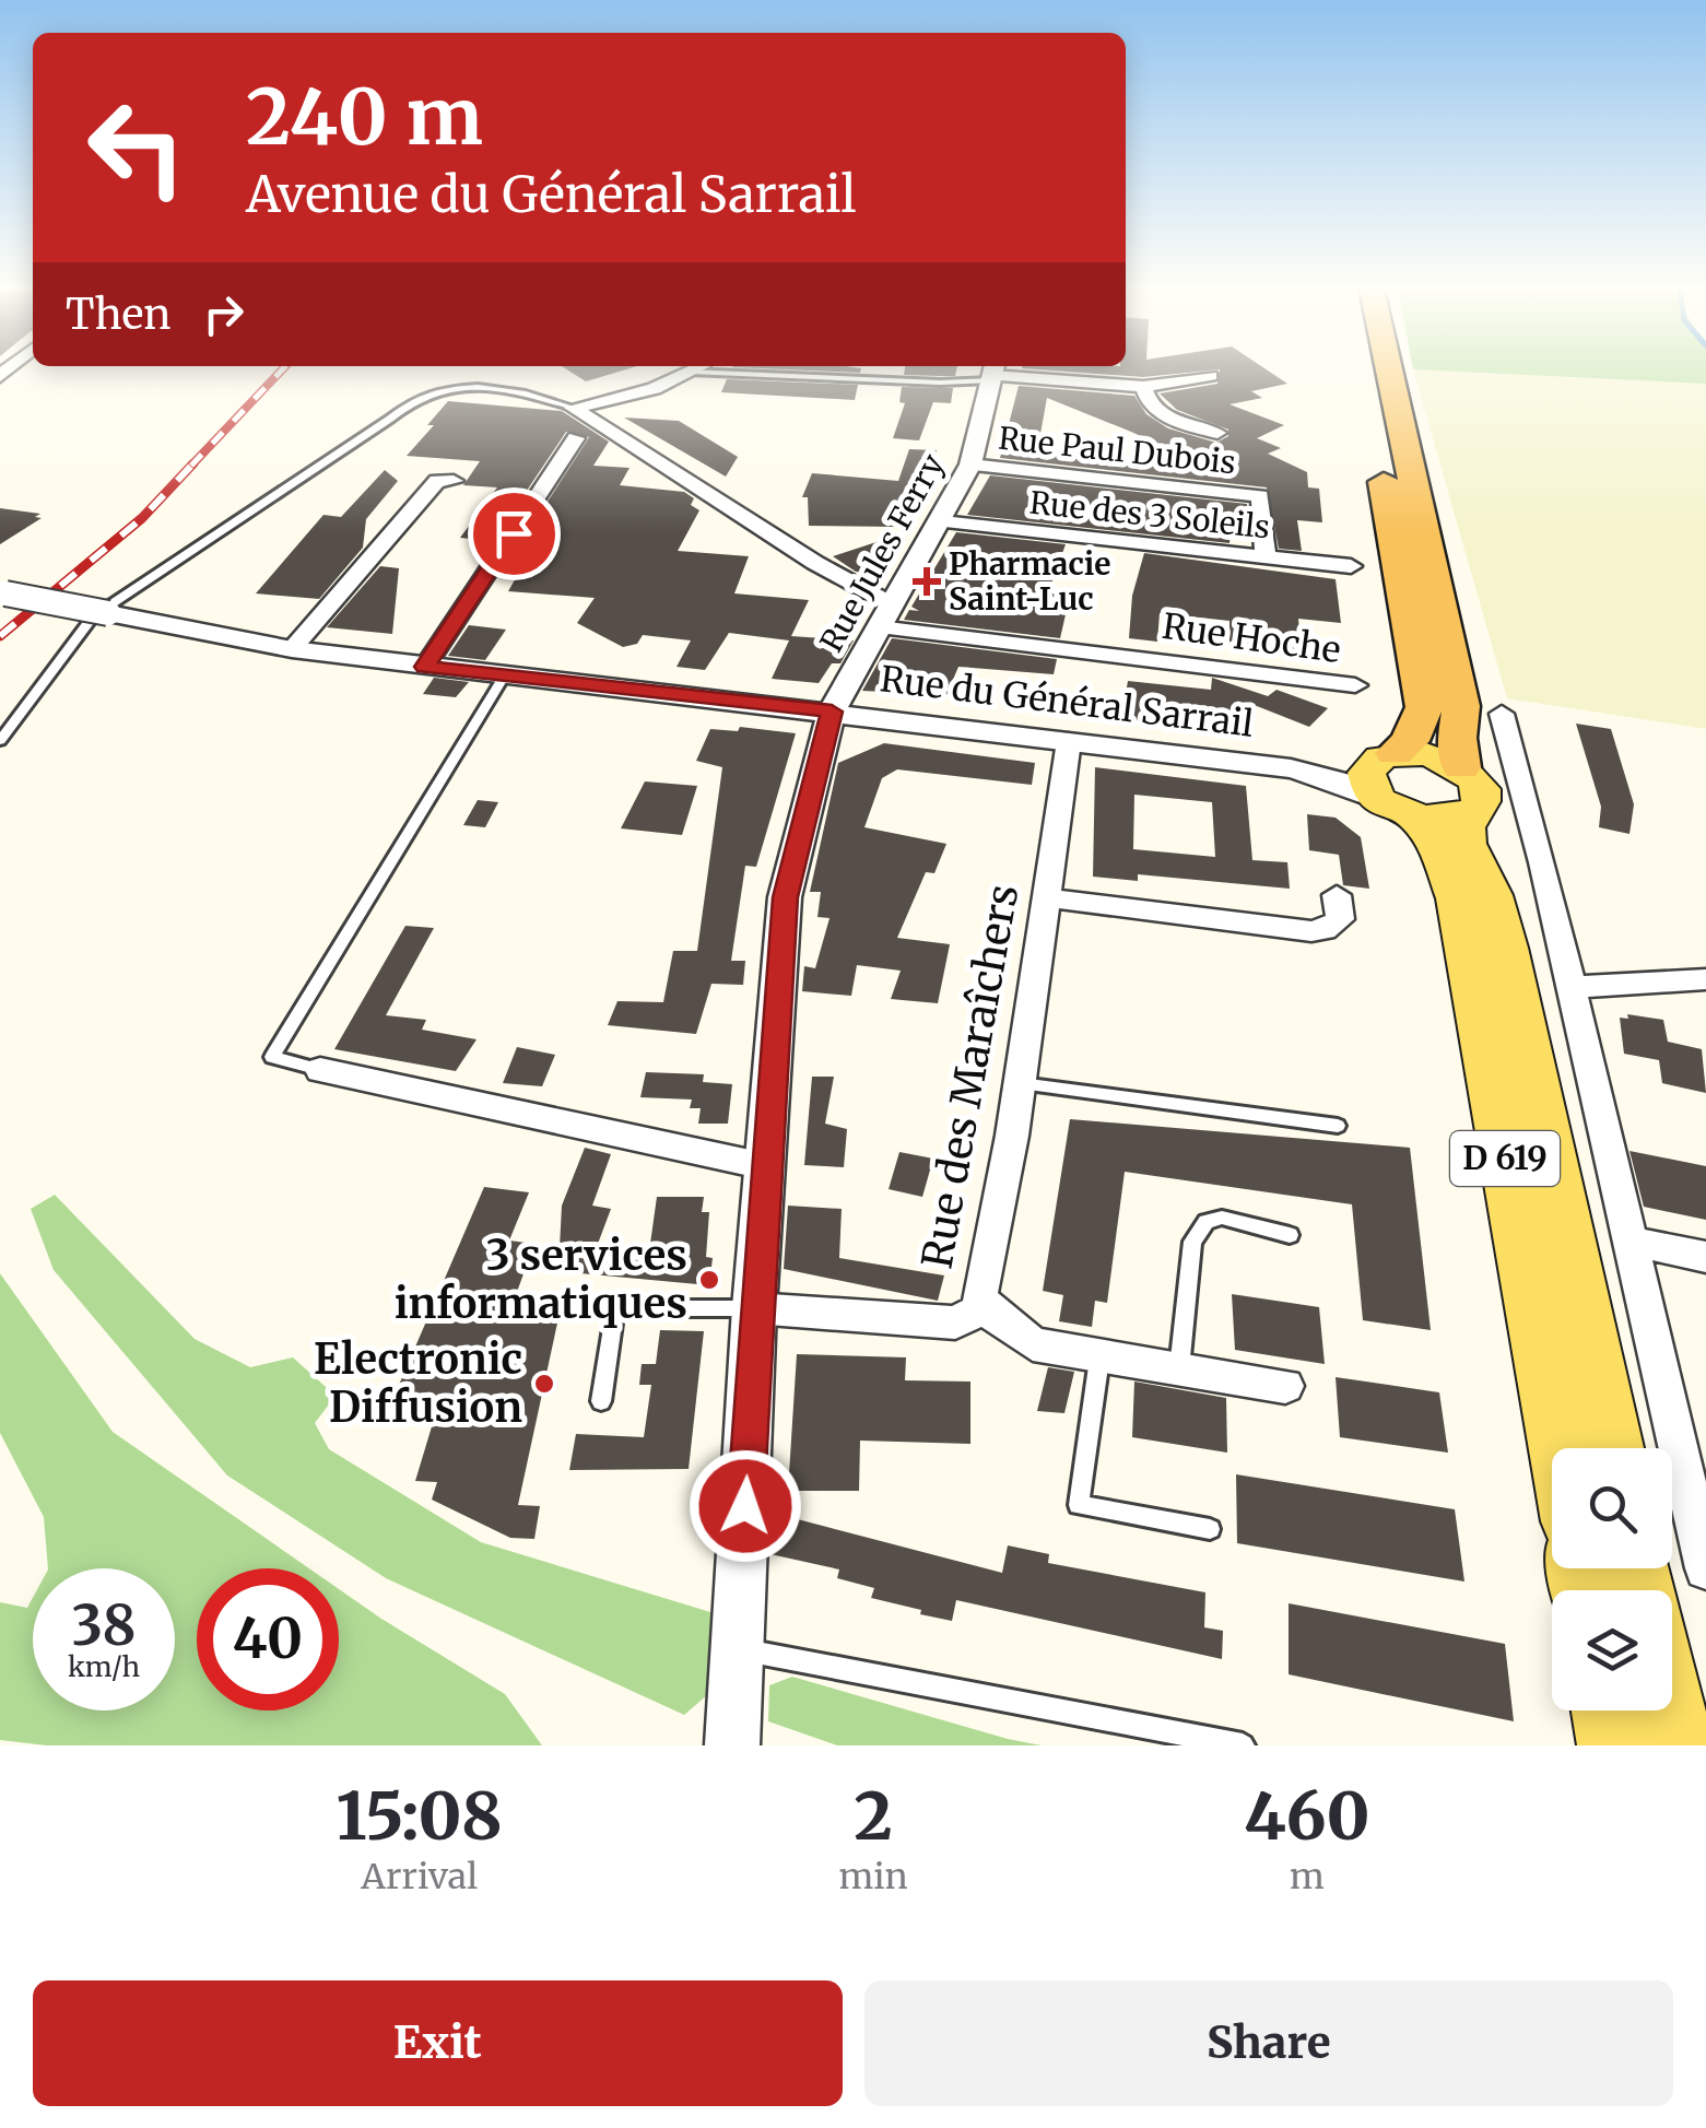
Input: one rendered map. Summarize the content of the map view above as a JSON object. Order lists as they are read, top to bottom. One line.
{"streets":{"highway":["D 619"],"street":["Rue Paul Dubois","Rue des 3 Soleils","Rue Jules Ferry","Rue Hoche","Rue du Général Sarrail","Rue des Maraîchers"]},"crossings":[["Rue Paul Dubois","Rue des 3 Soleils"],["Rue Paul Dubois","Rue Jules Ferry"],["Rue des 3 Soleils","Rue Jules Ferry"],["Rue Jules Ferry","Rue Hoche"],["Rue Jules Ferry","Rue du Général Sarrail"],["Rue du Général Sarrail","Rue des Maraîchers"],["Rue du Général Sarrail","D 619"]],"places":{"health":["Pharmacie Saint-Luc"],"other":["3 services informatiques","Electronic Diffusion"]},"page":{"turn":["240 m","Avenue du Général Sarrail"],"then":"Then","speed":"38 km/h","limit":"40","eta":["15:08","Arrival","2","min","460","m"],"buttons":["Exit","Share"]}}
